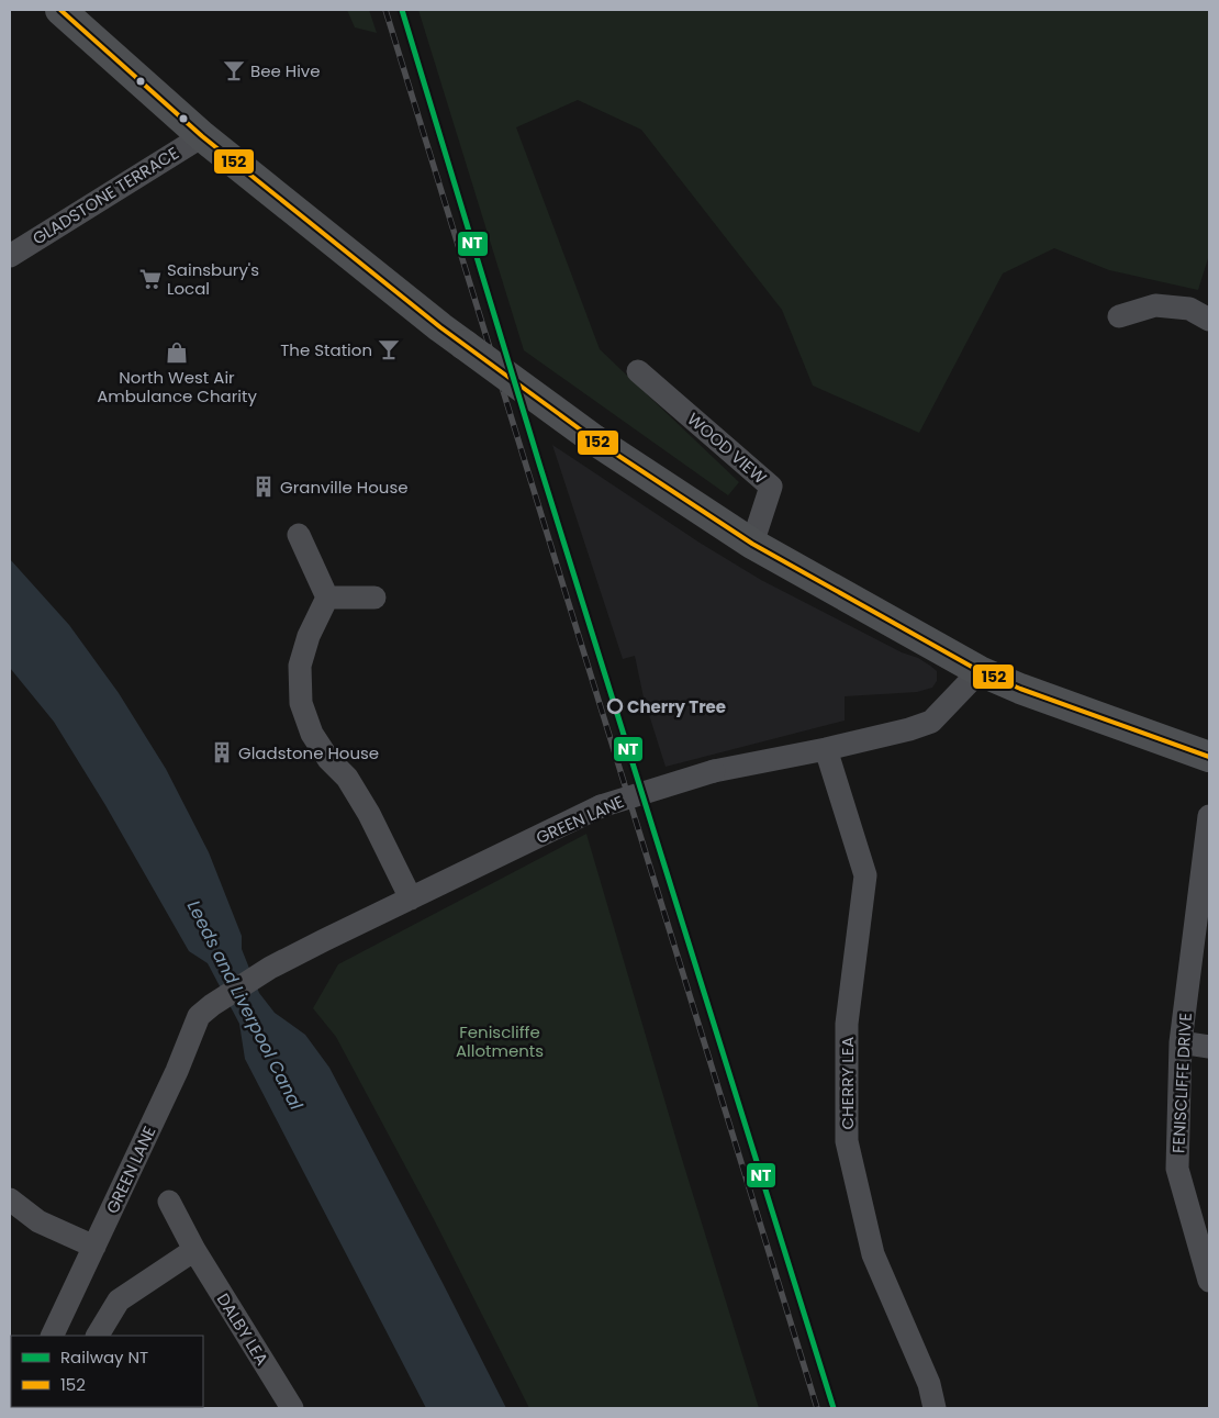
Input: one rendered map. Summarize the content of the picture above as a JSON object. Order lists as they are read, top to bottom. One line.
{"streets":{"street":["GLADSTONE TERRACE","WOOD VIEW","GREEN LANE","CHERRY LEA","FENISCLIFFE DRIVE","DALBY LEA"]},"crossings":[["GREEN LANE","CHERRY LEA"]],"water":["Leeds and Liverpool Canal"],"parks":["Feniscliffe Allotments"],"places":{"bar":["Bee Hive","The Station"],"supermarket":["Sainsbury's Local"],"shop":["North West Air Ambulance Charity"],"building":["Granville House","Gladstone House"],"other":["Cherry Tree"]},"lines":["rail line NT","transit line 152"],"legend":["Railway NT","152"]}
